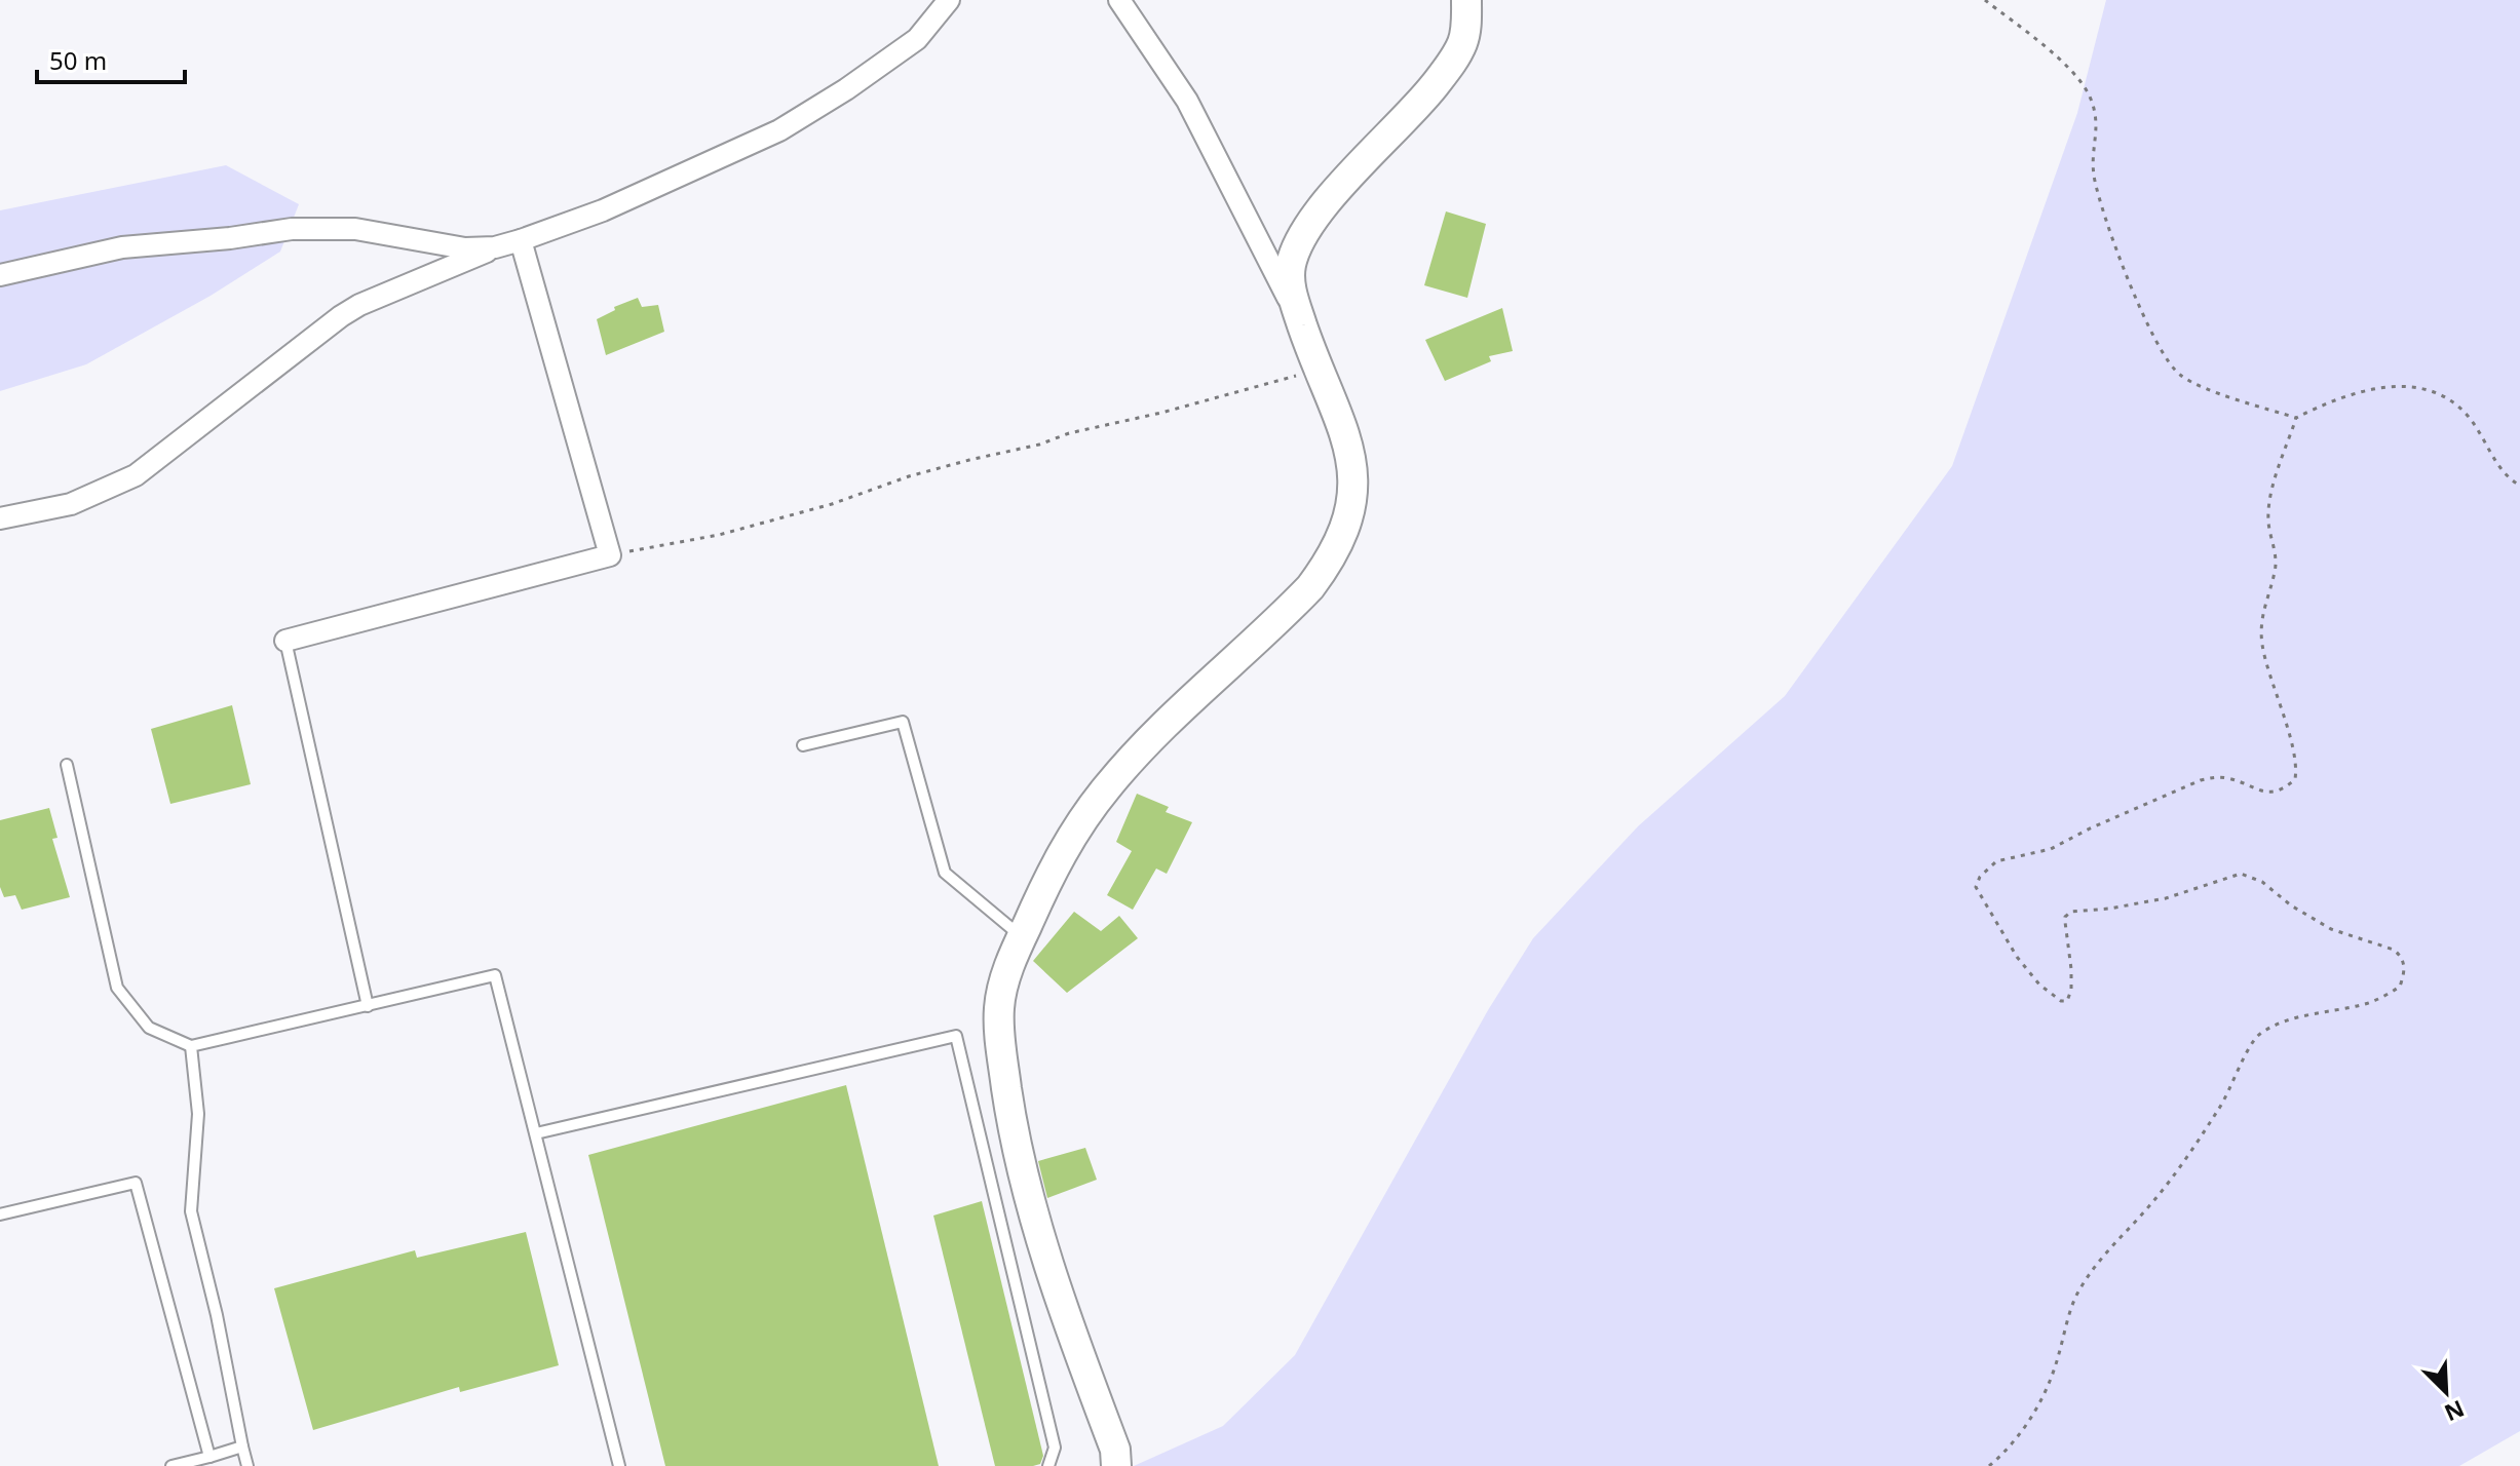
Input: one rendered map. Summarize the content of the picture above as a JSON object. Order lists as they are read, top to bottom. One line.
{"scale_bar":"50 m","north":"bottom right"}
